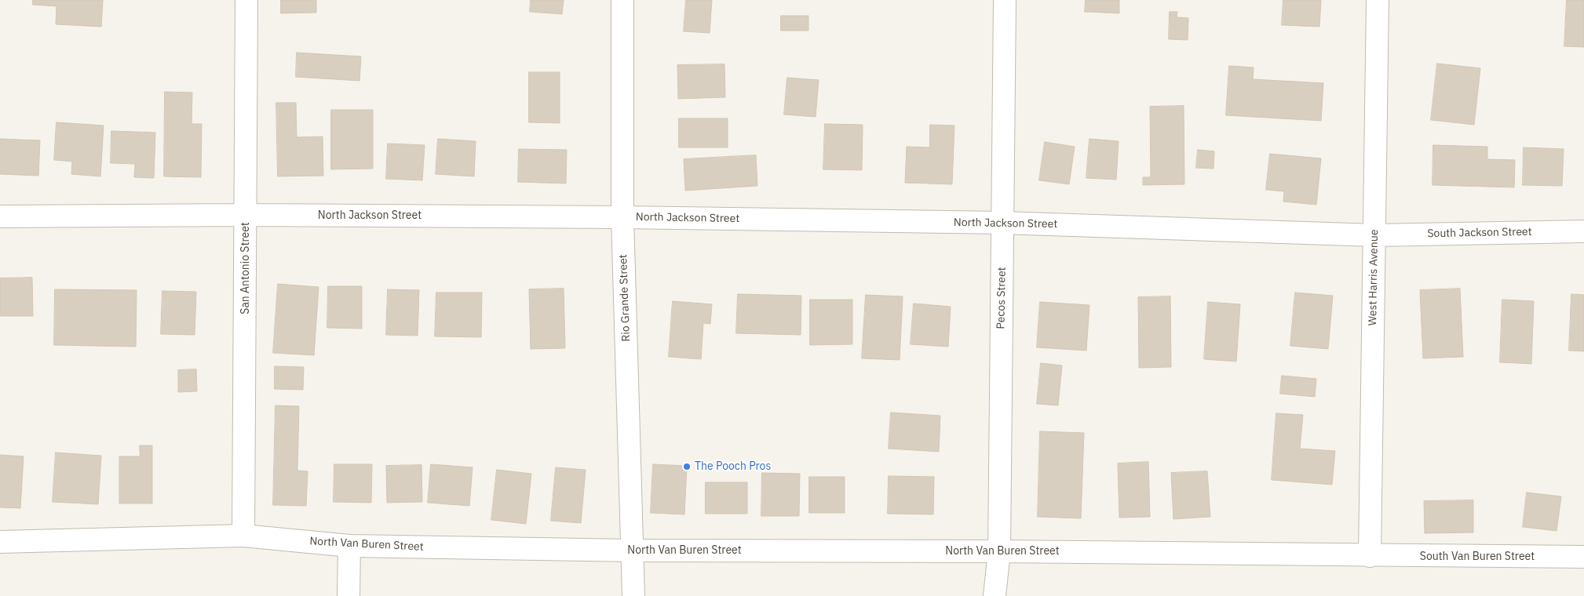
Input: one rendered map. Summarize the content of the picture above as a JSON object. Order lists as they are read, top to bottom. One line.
{"streets":{"street":["North Jackson Street","South Jackson Street","San Antonio Street","West Harris Avenue","Rio Grande Street","Pecos Street","North Van Buren Street","South Van Buren Street"]},"crossings":[["North Jackson Street","South Jackson Street"],["North Jackson Street","San Antonio Street"],["North Jackson Street","West Harris Avenue"],["North Jackson Street","Rio Grande Street"],["North Jackson Street","Pecos Street"],["South Jackson Street","West Harris Avenue"],["San Antonio Street","North Van Buren Street"],["West Harris Avenue","North Van Buren Street"],["West Harris Avenue","South Van Buren Street"],["Rio Grande Street","North Van Buren Street"],["Pecos Street","North Van Buren Street"],["North Van Buren Street","South Van Buren Street"]],"places":["The Pooch Pros"]}
